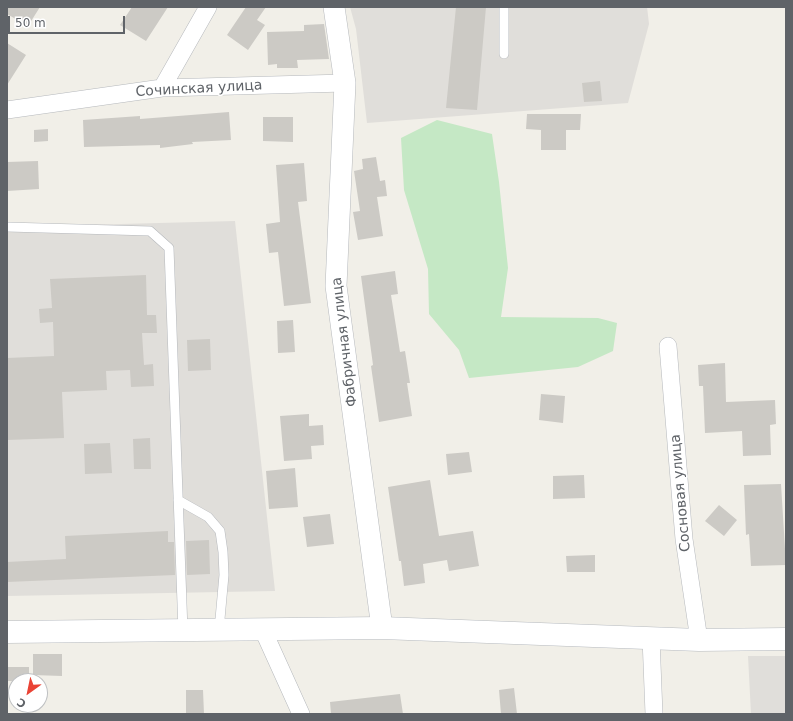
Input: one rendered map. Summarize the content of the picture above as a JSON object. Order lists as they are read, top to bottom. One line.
{"streets":{"street":["Сочинская улица","Фабричная улица","Сосновая улица"]},"crossings":[["Сочинская улица","Фабричная улица"]],"scale_bar":"50 m","north":"bottom left"}
